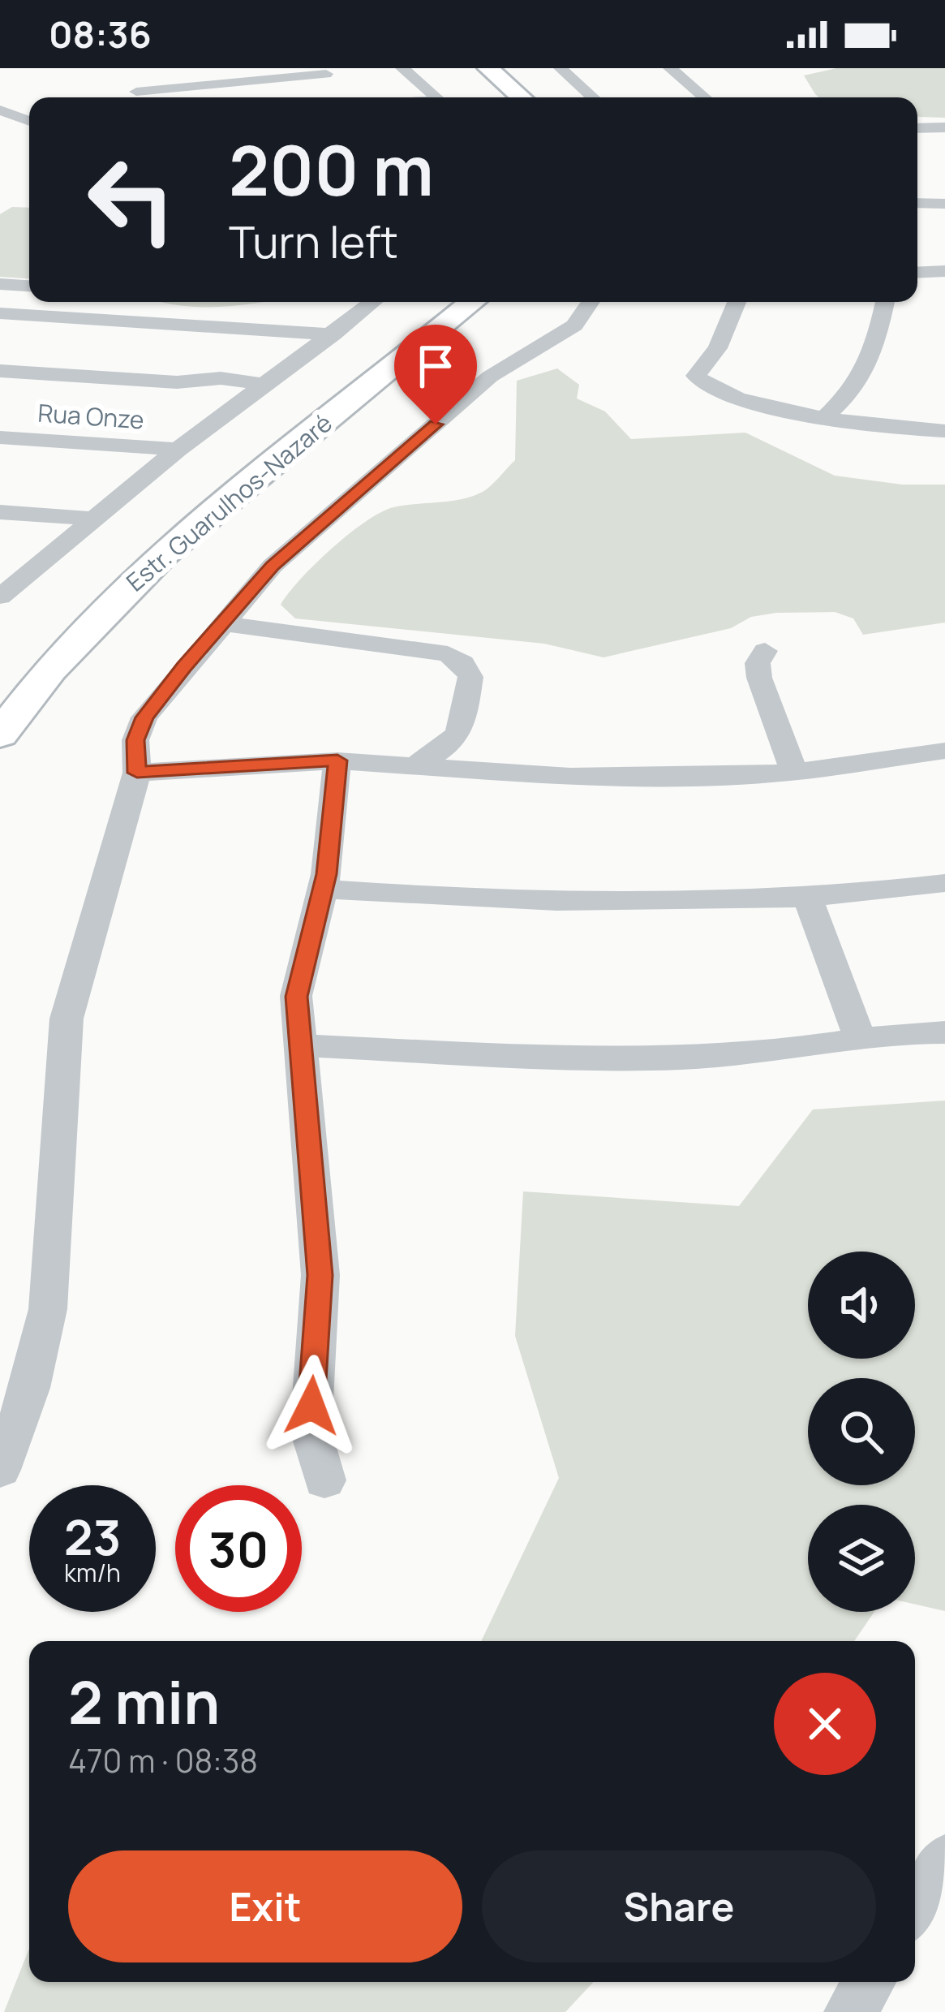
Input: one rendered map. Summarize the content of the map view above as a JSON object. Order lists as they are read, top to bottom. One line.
{"streets":{"main road":["Estr. Guarulhos-Nazaré"],"street":["Rua Onze"]},"page":{"status":"08:36","turn":["200 m","Turn left"],"speed":"23 km/h","limit":"30","heading":["2 min","470 m · 08:38"],"buttons":["Exit","Share"]}}
